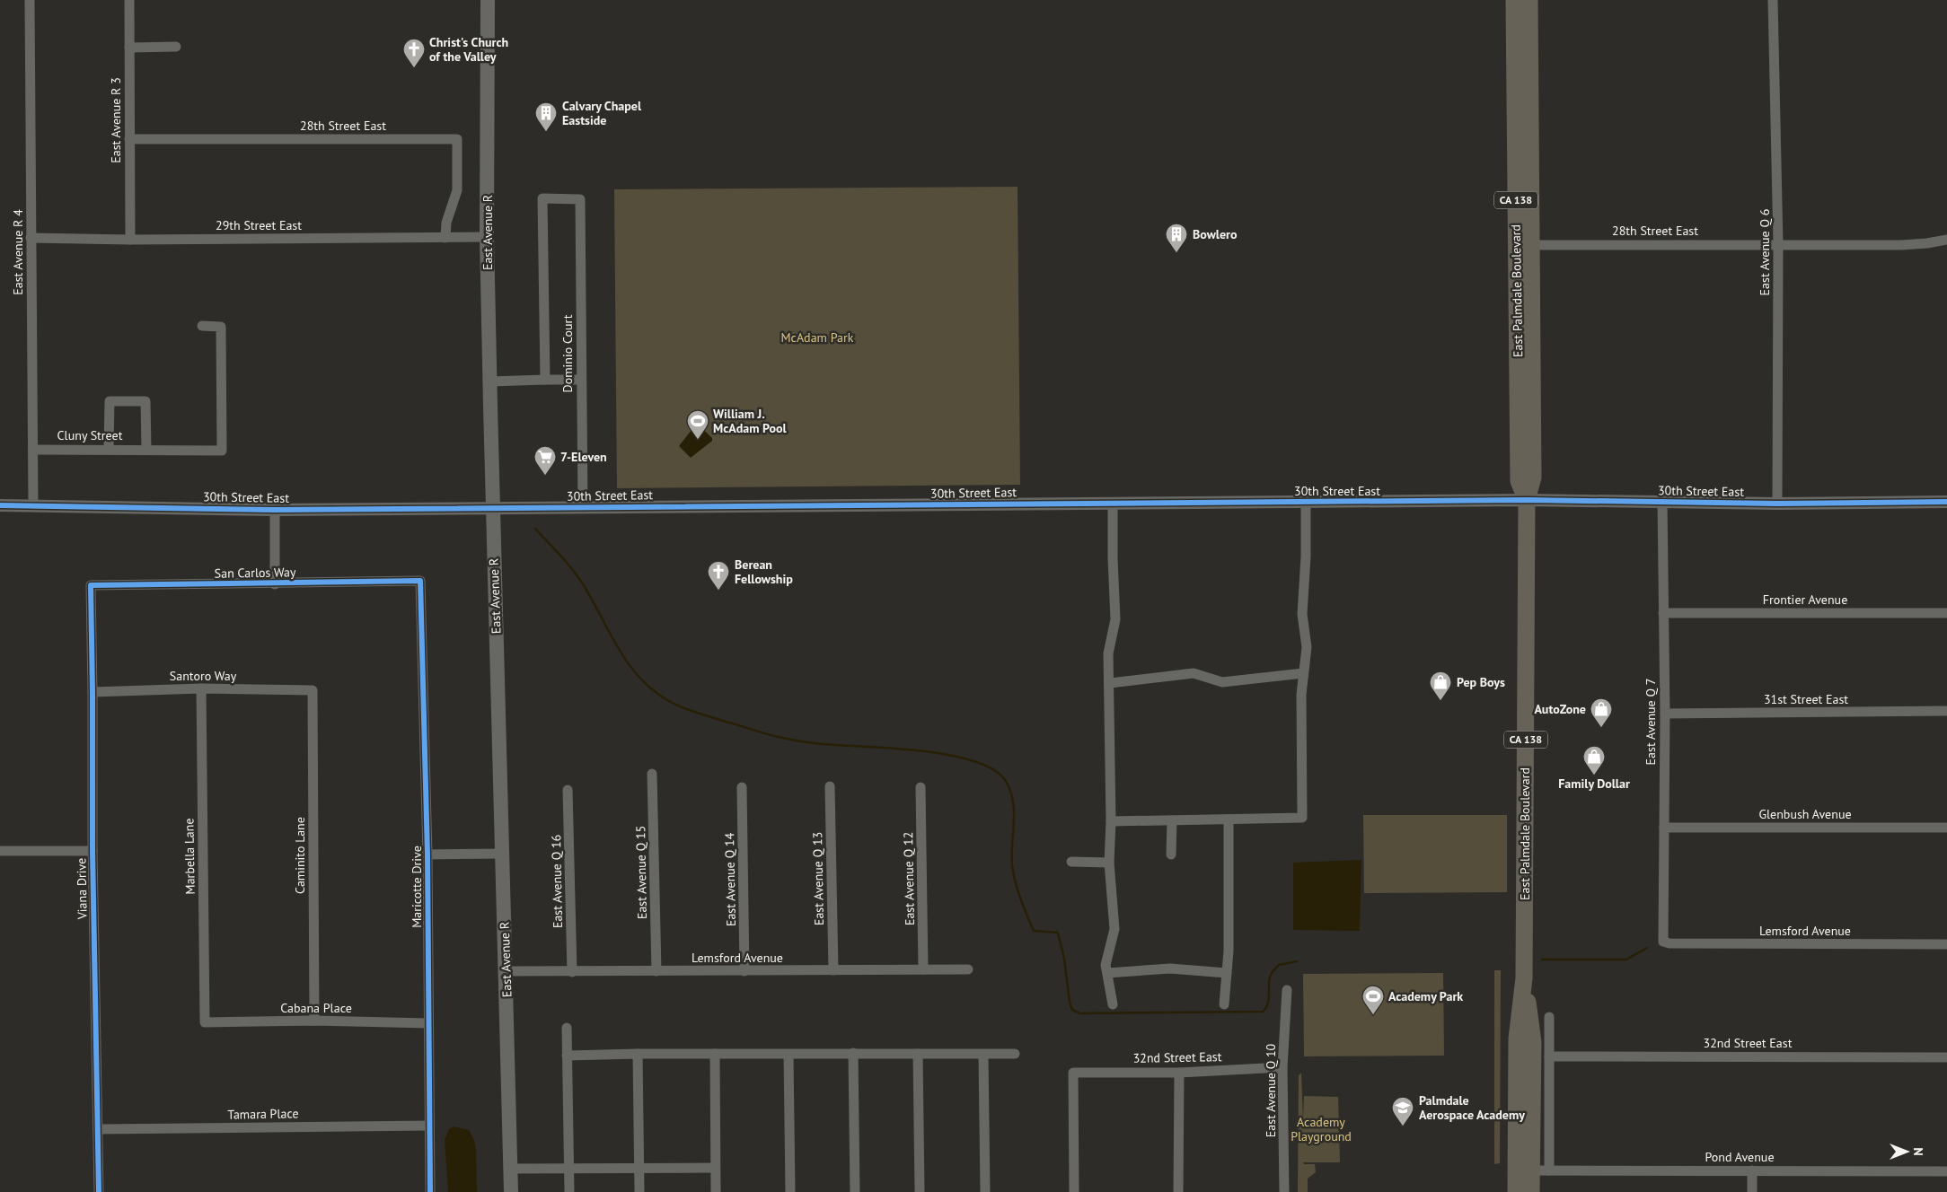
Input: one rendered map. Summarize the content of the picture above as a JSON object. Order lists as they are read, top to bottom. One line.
{"streets":{"highway":["CA 138","East Palmdale Boulevard"],"main road":["East Avenue R"],"street":["East Avenue R 3","28th Street East","29th Street East","East Avenue R 4","East Avenue Q 6","Dominio Court","Cluny Street","30th Street East","San Carlos Way","Frontier Avenue","Santoro Way","31st Street East","East Avenue Q 7","Glenbush Avenue","Caminito Lane","Marbella Lane","East Avenue Q 15","East Avenue Q 13","East Avenue Q 12","East Avenue Q 14","East Avenue Q 16","Maricotte Drive","Viana Drive","Lemsford Avenue","Cabana Place","32nd Street East","East Avenue Q 10","Tamara Place","Pond Avenue"]},"crossings":[["East Avenue R 3","28th Street East"],["East Avenue R 3","29th Street East"],["28th Street East","29th Street East"],["28th Street East","East Avenue Q 6"],["28th Street East","East Palmdale Boulevard"],["29th Street East","East Avenue R"],["29th Street East","East Avenue R 4"],["East Avenue R","30th Street East"],["East Avenue R","Lemsford Avenue"],["East Avenue R 4","Cluny Street"],["East Avenue R 4","30th Street East"],["East Avenue Q 6","30th Street East"],["East Palmdale Boulevard","30th Street East"],["East Palmdale Boulevard","Pond Avenue"],["Dominio Court","30th Street East"],["30th Street East","East Avenue Q 7"],["San Carlos Way","Maricotte Drive"],["San Carlos Way","Viana Drive"],["Frontier Avenue","East Avenue Q 7"],["Santoro Way","Caminito Lane"],["Santoro Way","Marbella Lane"],["Santoro Way","Viana Drive"],["31st Street East","East Avenue Q 7"],["East Avenue Q 7","Glenbush Avenue"],["East Avenue Q 7","Lemsford Avenue"],["Caminito Lane","Cabana Place"],["Marbella Lane","Cabana Place"],["East Avenue Q 15","Lemsford Avenue"],["East Avenue Q 13","Lemsford Avenue"],["East Avenue Q 12","Lemsford Avenue"],["East Avenue Q 14","Lemsford Avenue"],["East Avenue Q 16","Lemsford Avenue"],["Maricotte Drive","Cabana Place"],["Maricotte Drive","Tamara Place"],["Viana Drive","Tamara Place"],["32nd Street East","East Avenue Q 10"]],"parks":["McAdam Park","Academy Playground"],"places":{"church":["Christ's Church of the Valley","Berean Fellowship"],"building":["Calvary Chapel Eastside","Bowlero"],"sports":["William J. McAdam Pool","Academy Park"],"supermarket":["7-Eleven"],"shop":["Pep Boys","AutoZone","Family Dollar"],"school or university":["Palmdale Aerospace Academy"]},"north":"right"}
